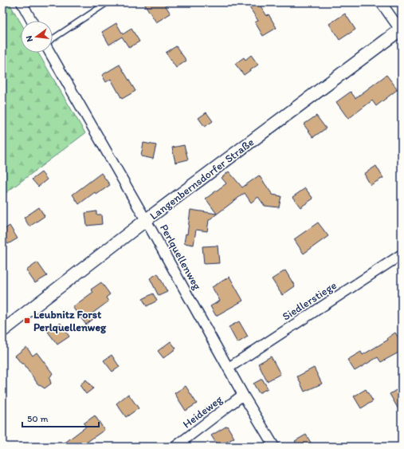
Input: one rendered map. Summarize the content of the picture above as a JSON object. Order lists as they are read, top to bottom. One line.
{"streets":{"street":["Langenbernsdorfer Straße","Perlquellenweg","Siedlerstiege","Heideweg"]},"crossings":[["Langenbernsdorfer Straße","Perlquellenweg"],["Perlquellenweg","Siedlerstiege"],["Perlquellenweg","Heideweg"]],"places":{"transit":["Leubnitz Forst Perlquellenweg"]},"scale_bar":"50 m","north":"left"}
